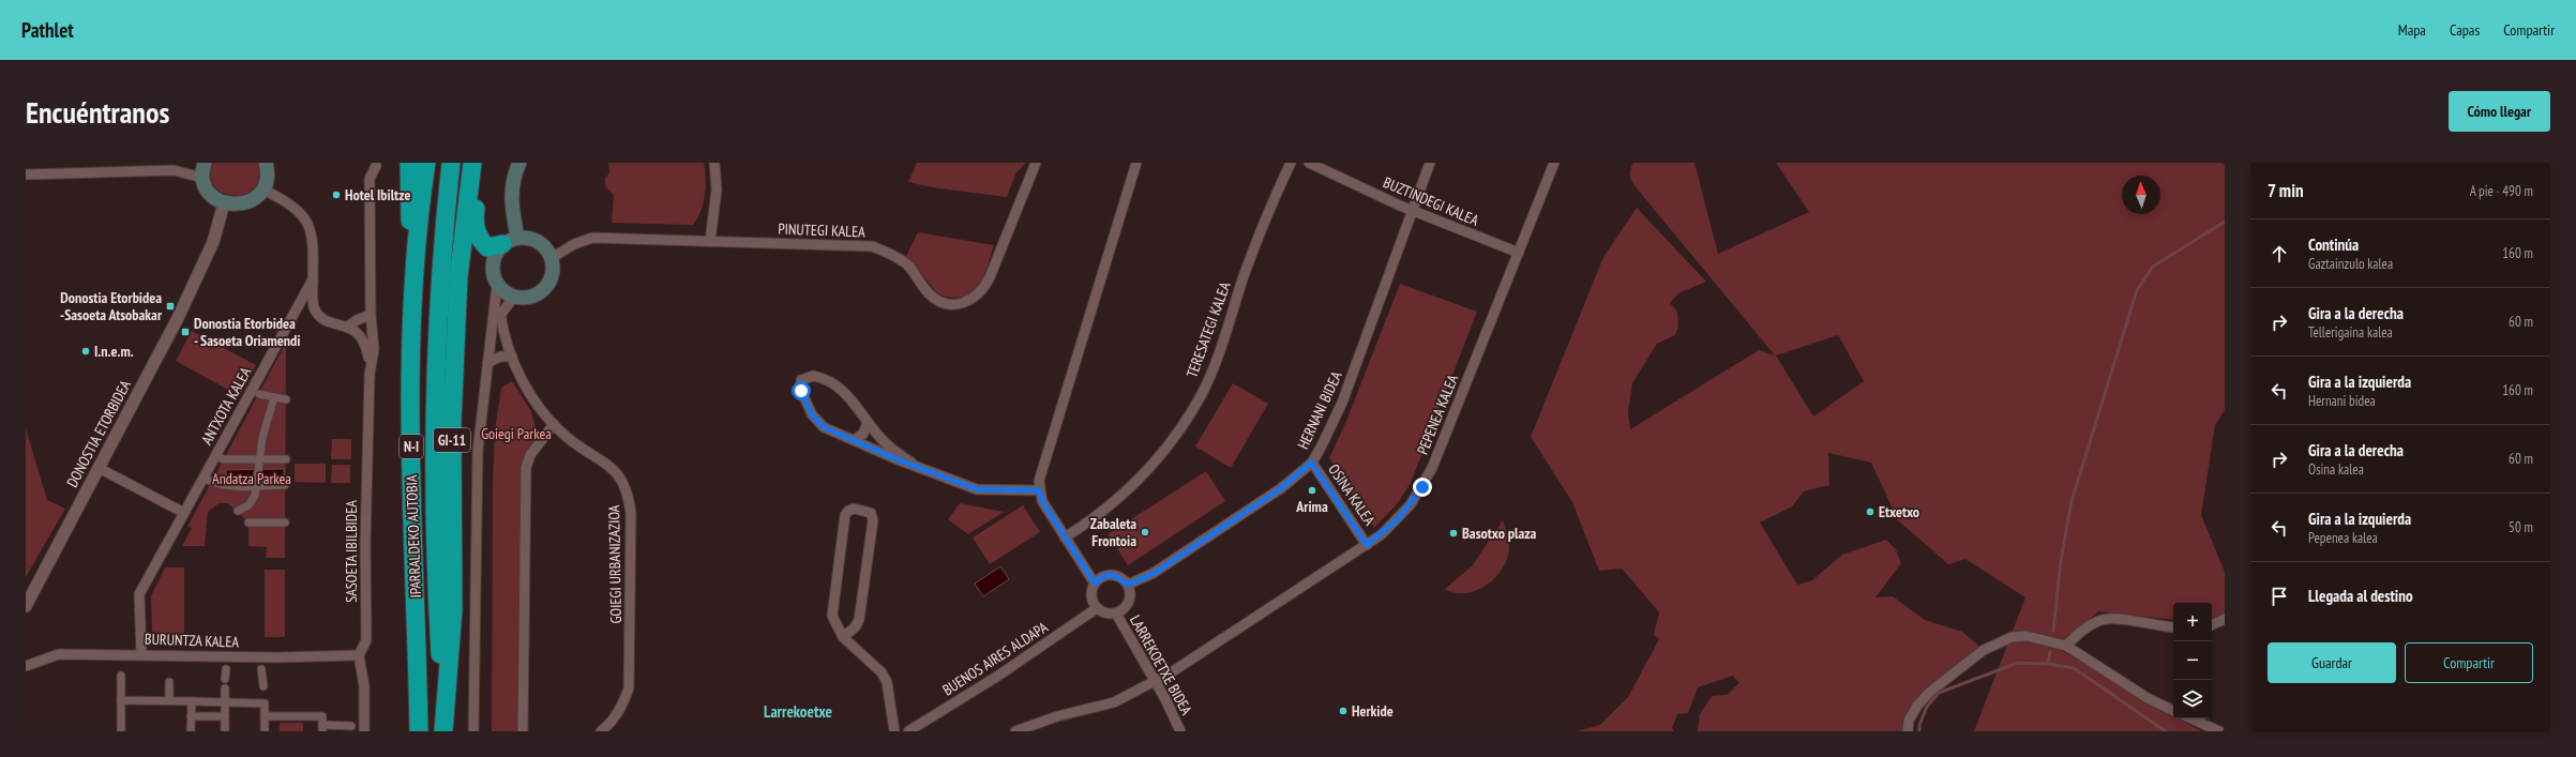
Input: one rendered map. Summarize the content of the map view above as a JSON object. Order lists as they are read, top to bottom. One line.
{"streets":{"highway":["GI-11","N-I","IPARRALDEKO AUTOBIA"],"street":["BUZTINDEGI KALEA","PINUTEGI KALEA","TERESATEGI KALEA","ANTXOTA KALEA","HERNANI BIDEA","PEPENEA KALEA","DONOSTIA ETORBIDEA","OSINA KALEA","SASOETA IBILBIDEA","GOIEGI URBANIZAZIOA","BURUNTZA KALEA","BUENOS AIRES ALDAPA","LARREKOETXE BIDEA"]},"crossings":[["BUZTINDEGI KALEA","HERNANI BIDEA"],["BUZTINDEGI KALEA","PEPENEA KALEA"],["ANTXOTA KALEA","BURUNTZA KALEA"],["HERNANI BIDEA","OSINA KALEA"],["HERNANI BIDEA","BUENOS AIRES ALDAPA"],["HERNANI BIDEA","LARREKOETXE BIDEA"],["PEPENEA KALEA","OSINA KALEA"],["PEPENEA KALEA","LARREKOETXE BIDEA"],["GI-11","N-I"],["SASOETA IBILBIDEA","BURUNTZA KALEA"],["BUENOS AIRES ALDAPA","LARREKOETXE BIDEA"]],"districts":["Larrekoetxe"],"parks":["Goiegi Parkea","Andatza Parkea"],"places":{"other":["Hotel Ibiltze","I.n.e.m.","Arima","Etxetxo","Zabaleta Frontoia","Basotxo plaza","Herkide"],"transit":["Donostia Etorbidea -Sasoeta Atsobakar","Donostia Etorbidea - Sasoeta Oriamendi"]},"north":"top","page":{"header":"Pathlet","nav":["Mapa","Capas","Compartir"],"buttons":["Cómo llegar",["Guardar","Compartir"]],"title":"Encuéntranos","heading":["7 min","A pie · 490 m"],"list":[["Continúa","Gaztainzulo kalea","160 m"],["Gira a la derecha","Tellerigaina kalea","60 m"],["Gira a la izquierda","Hernani bidea","160 m"],["Gira a la derecha","Osina kalea","60 m"],["Gira a la izquierda","Pepenea kalea","50 m"],"Llegada al destino"],"map_buttons":["+","−"]}}
